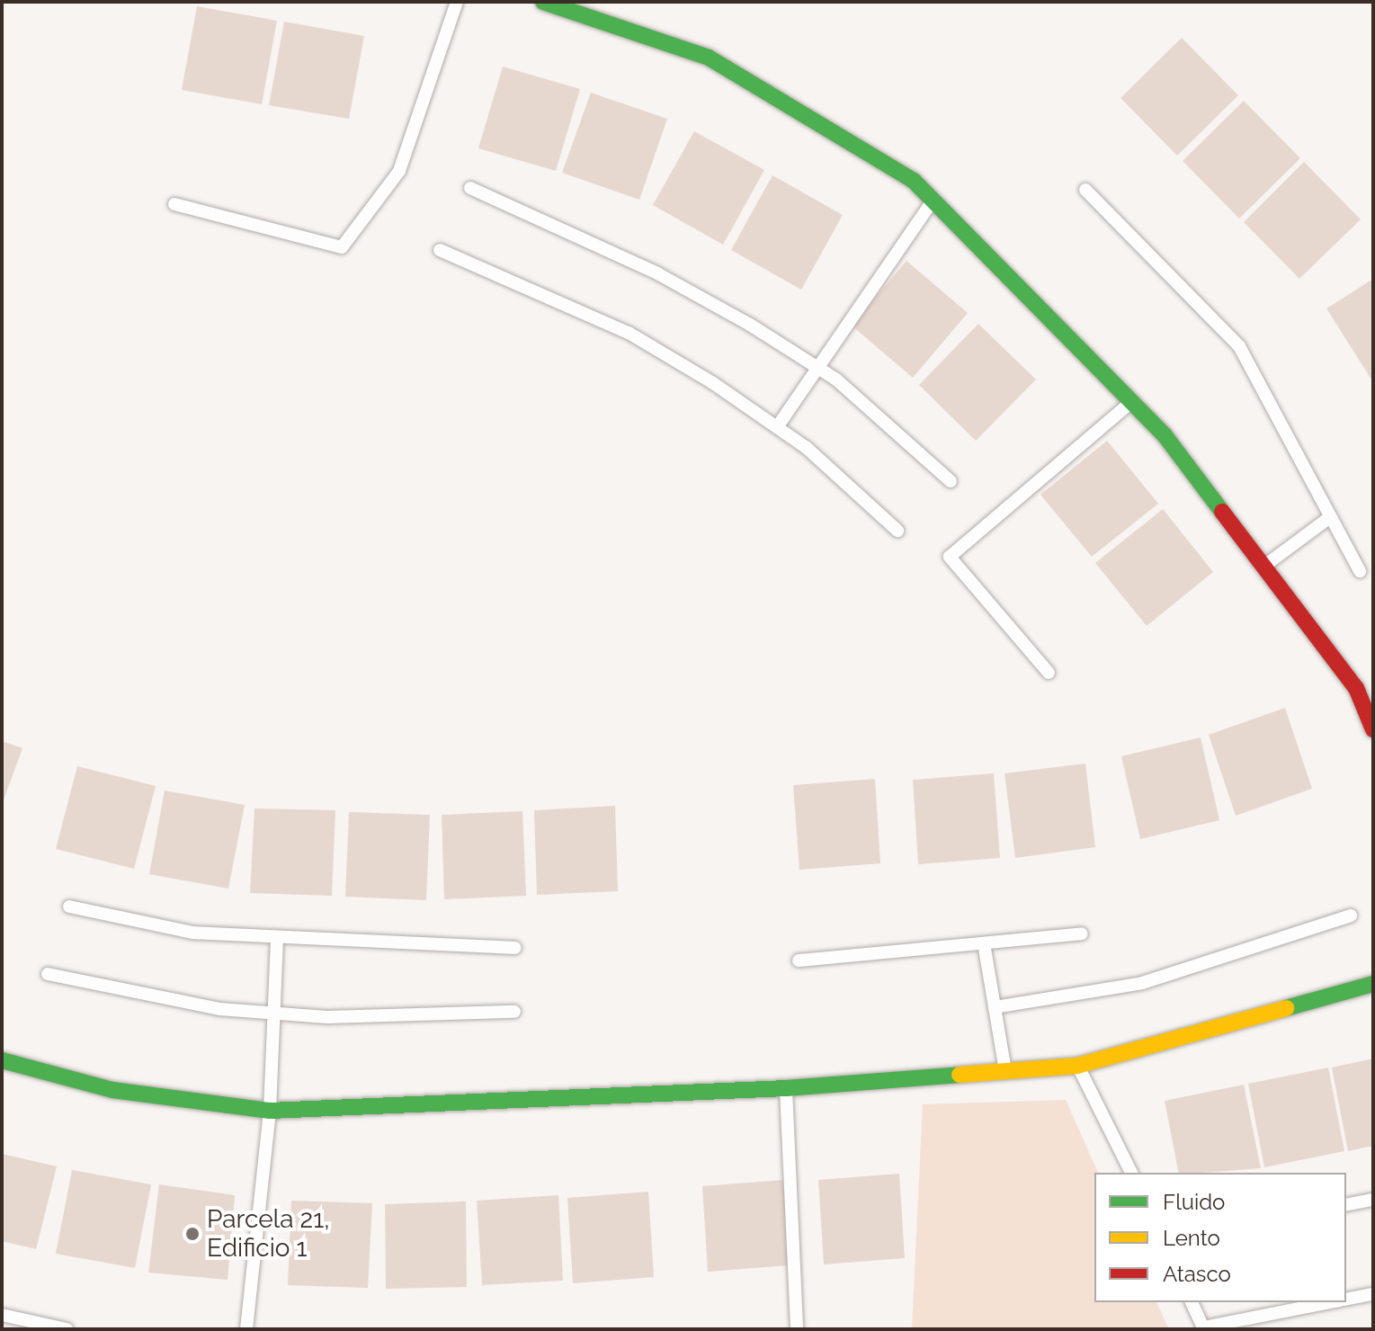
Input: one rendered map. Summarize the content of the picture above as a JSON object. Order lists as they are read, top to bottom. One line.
{"places":["Parcela 21, Edificio 1"],"legend":["Fluido","Lento","Atasco"]}
